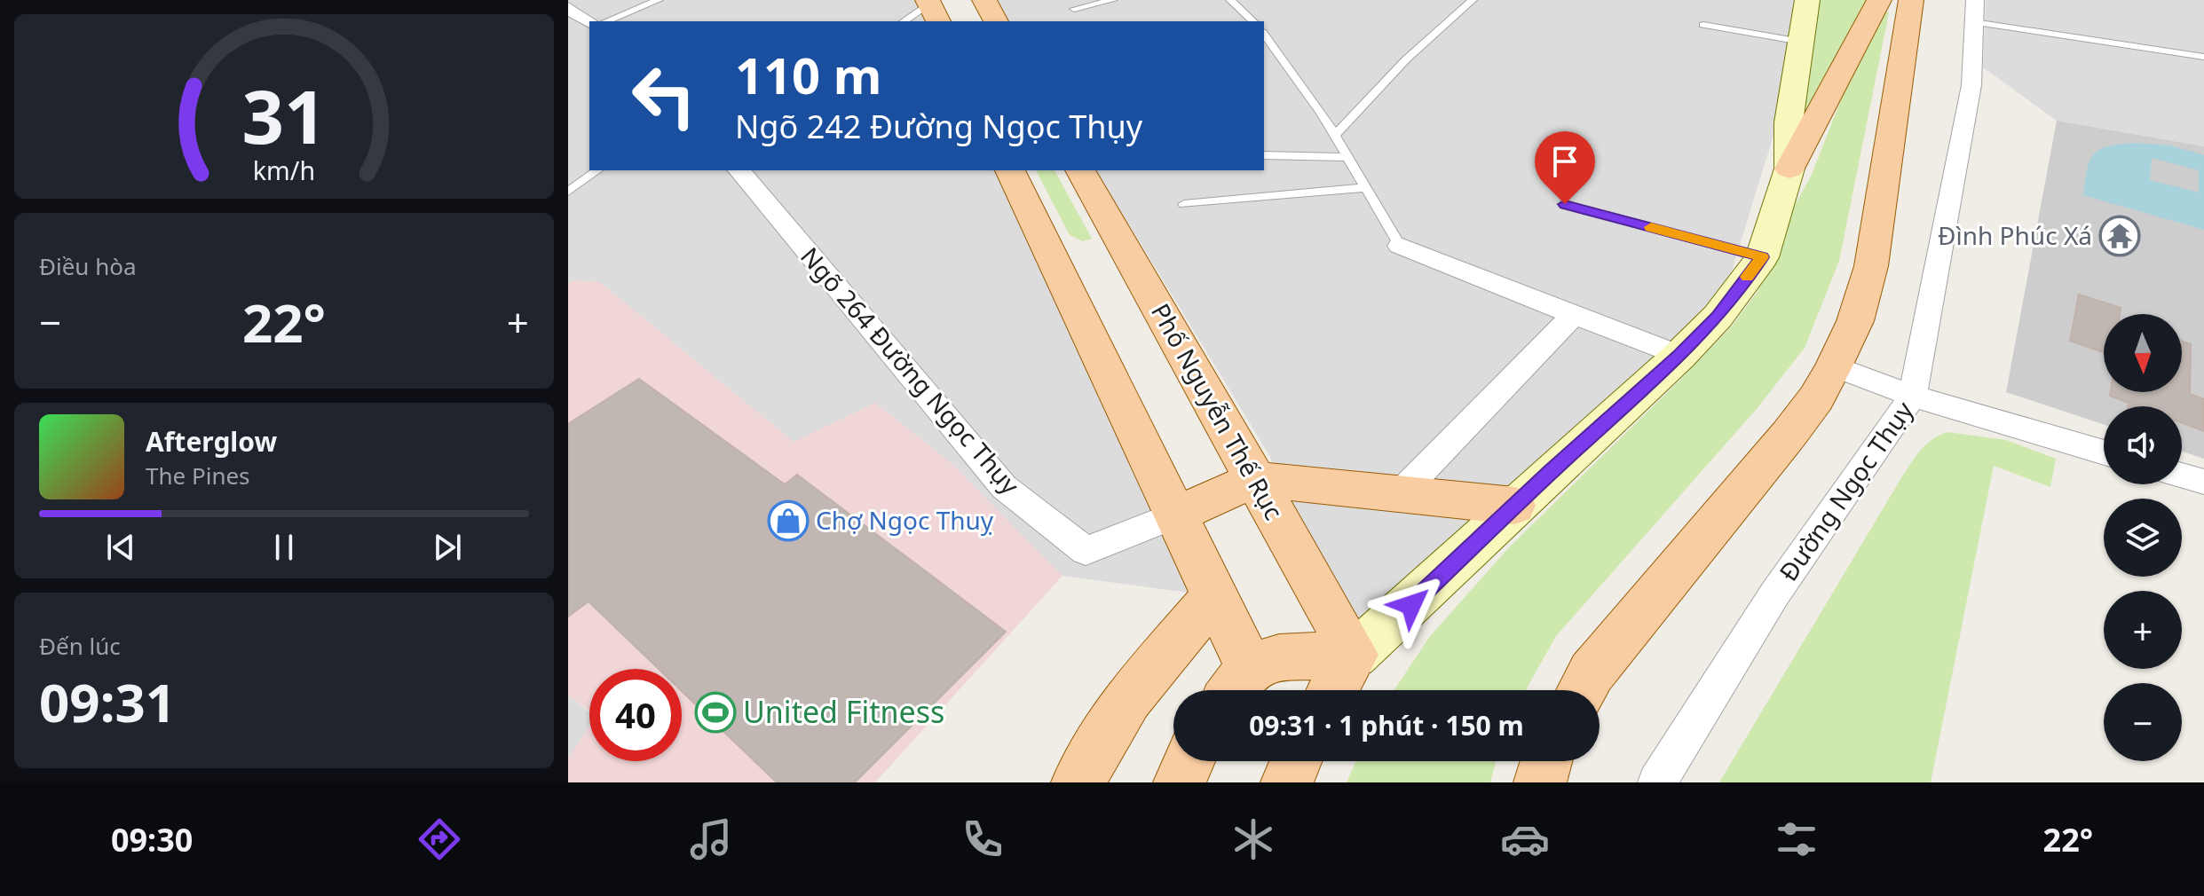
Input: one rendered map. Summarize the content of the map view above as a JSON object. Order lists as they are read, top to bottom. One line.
{"streets":{"main road":["Phố Nguyễn Thế Rục"],"street":["Ngõ 264 Đường Ngọc Thụy","Đường Ngọc Thụy"]},"places":{"temple":["Đình Phúc Xá"],"shop":["Chợ Ngọc Thuỵ"],"sports":["United Fitness"]},"north":"bottom","page":{"turn":["110 m","Ngõ 242 Đường Ngọc Thụy"],"tile":["Điều hòa",["Đến lúc","09:31"]],"heat":["−","22°","+"],"map_buttons":["+","−"],"song":["Afterglow","The Pines"],"limit":"40","trip":"09:31 · 1 phút · 150 m","tabs":["09:30","22°"],"gauge":["31","km/h"]}}
